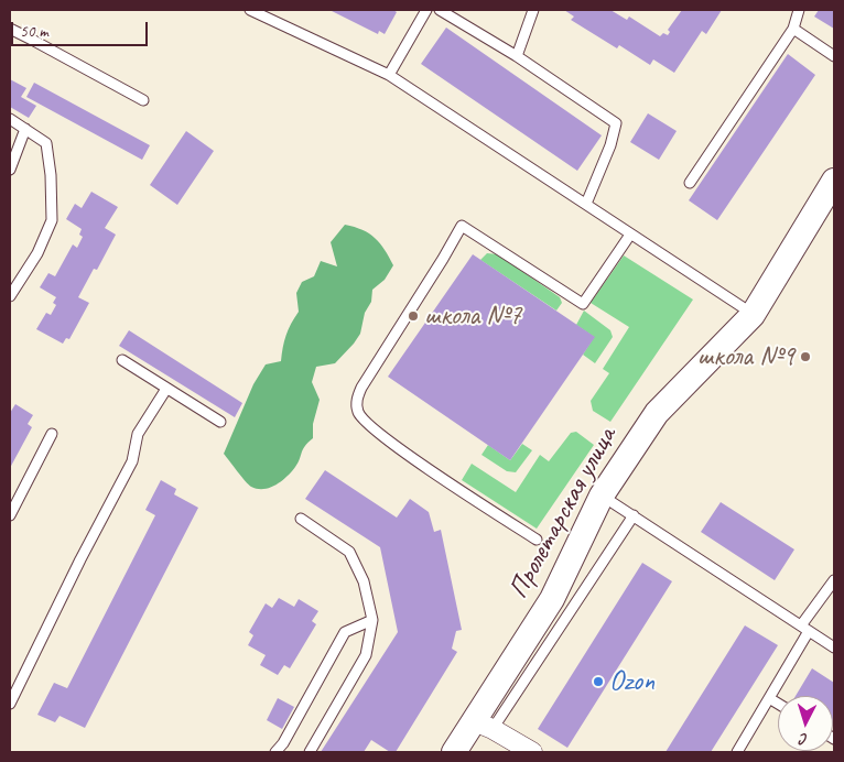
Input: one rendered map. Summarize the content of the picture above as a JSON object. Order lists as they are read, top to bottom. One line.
{"streets":{"street":["Пролетарская улица"]},"places":["школа №7","школа №9","Ozon"],"scale_bar":"50 m","north":"bottom"}
